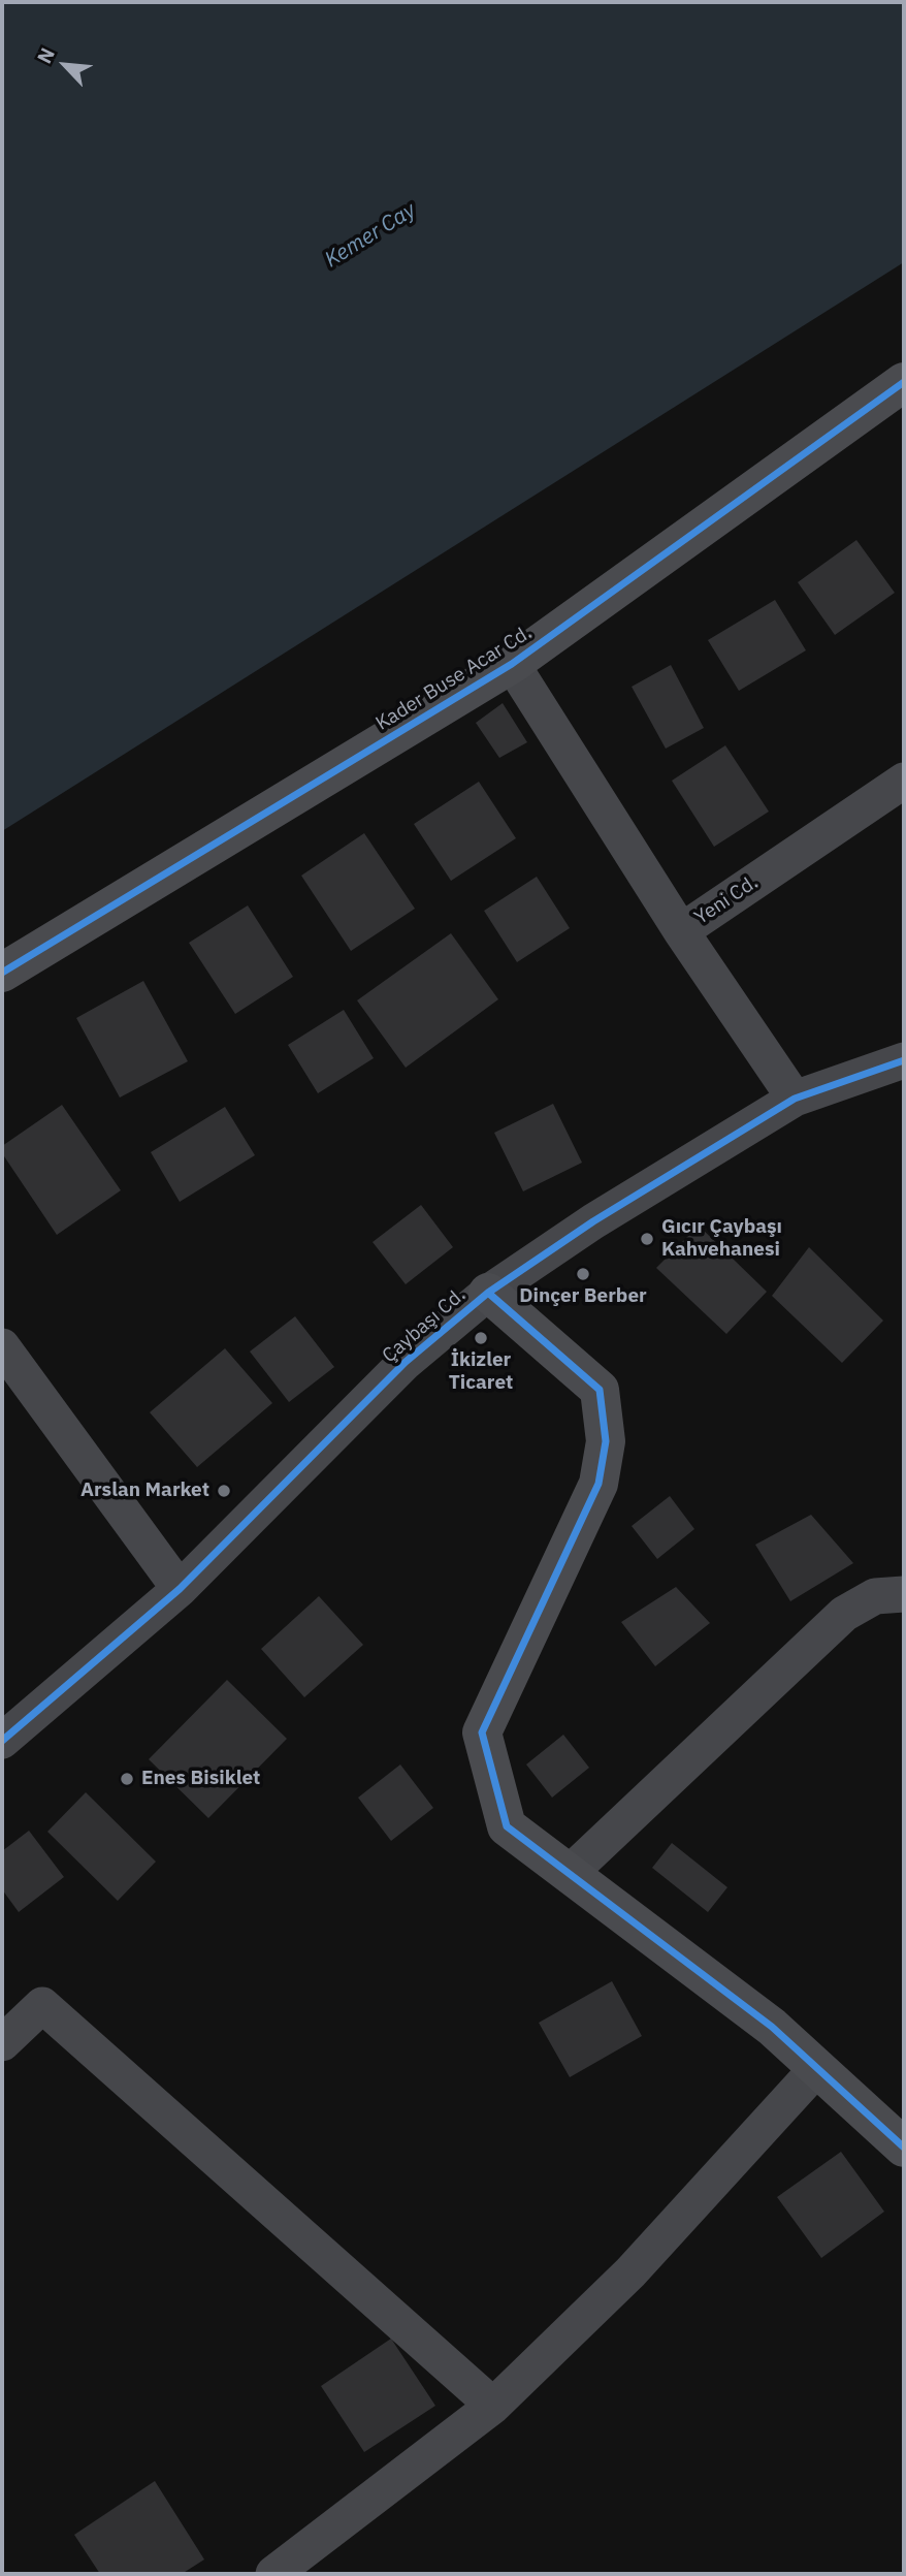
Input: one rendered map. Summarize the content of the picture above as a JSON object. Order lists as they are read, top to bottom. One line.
{"streets":{"street":["Kader Buse Acar Cd.","Yeni Cd.","Çaybaşı Cd."]},"crossings":[["Yeni Cd.","Çaybaşı Cd."]],"water":["Kemer Cay"],"places":["Gıcır Çaybaşı Kahvehanesi","Dinçer Berber","İkizler Ticaret","Arslan Market","Enes Bisiklet"],"north":"top left"}
